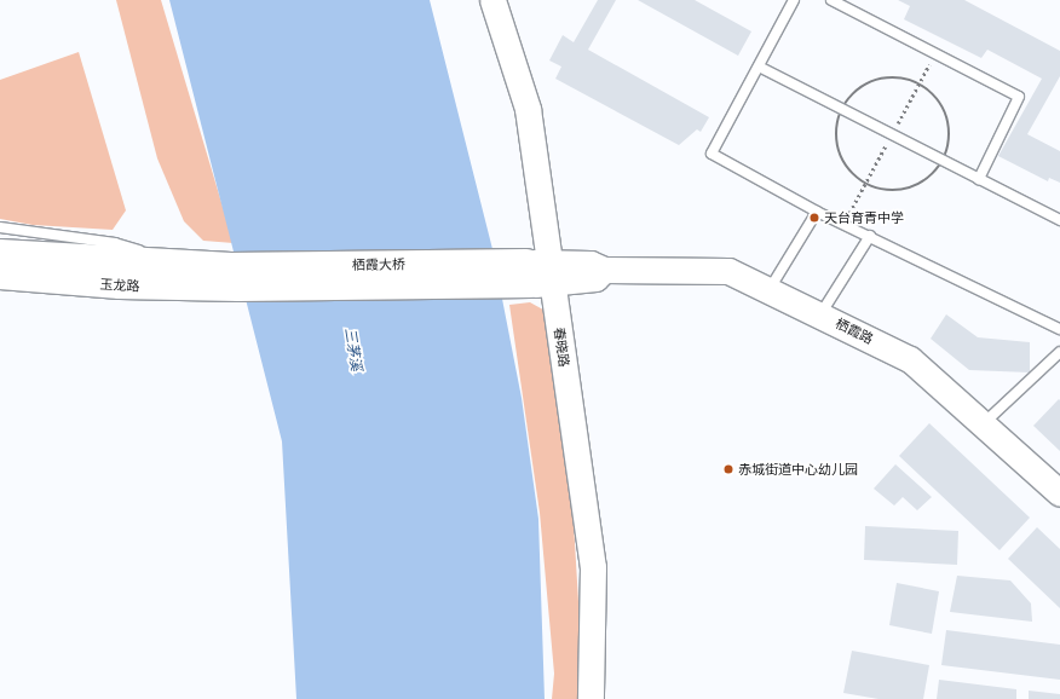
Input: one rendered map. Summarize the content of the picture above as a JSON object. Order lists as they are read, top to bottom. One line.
{"streets":{"main road":["栖霞大桥","玉龙路"],"street":["栖霞路","春晓路"]},"crossings":[["栖霞大桥","玉龙路"],["栖霞大桥","栖霞路"],["栖霞大桥","春晓路"],["栖霞路","春晓路"]],"water":["三茅溪"],"places":["天台育青中学","赤城街道中心幼儿园"]}
